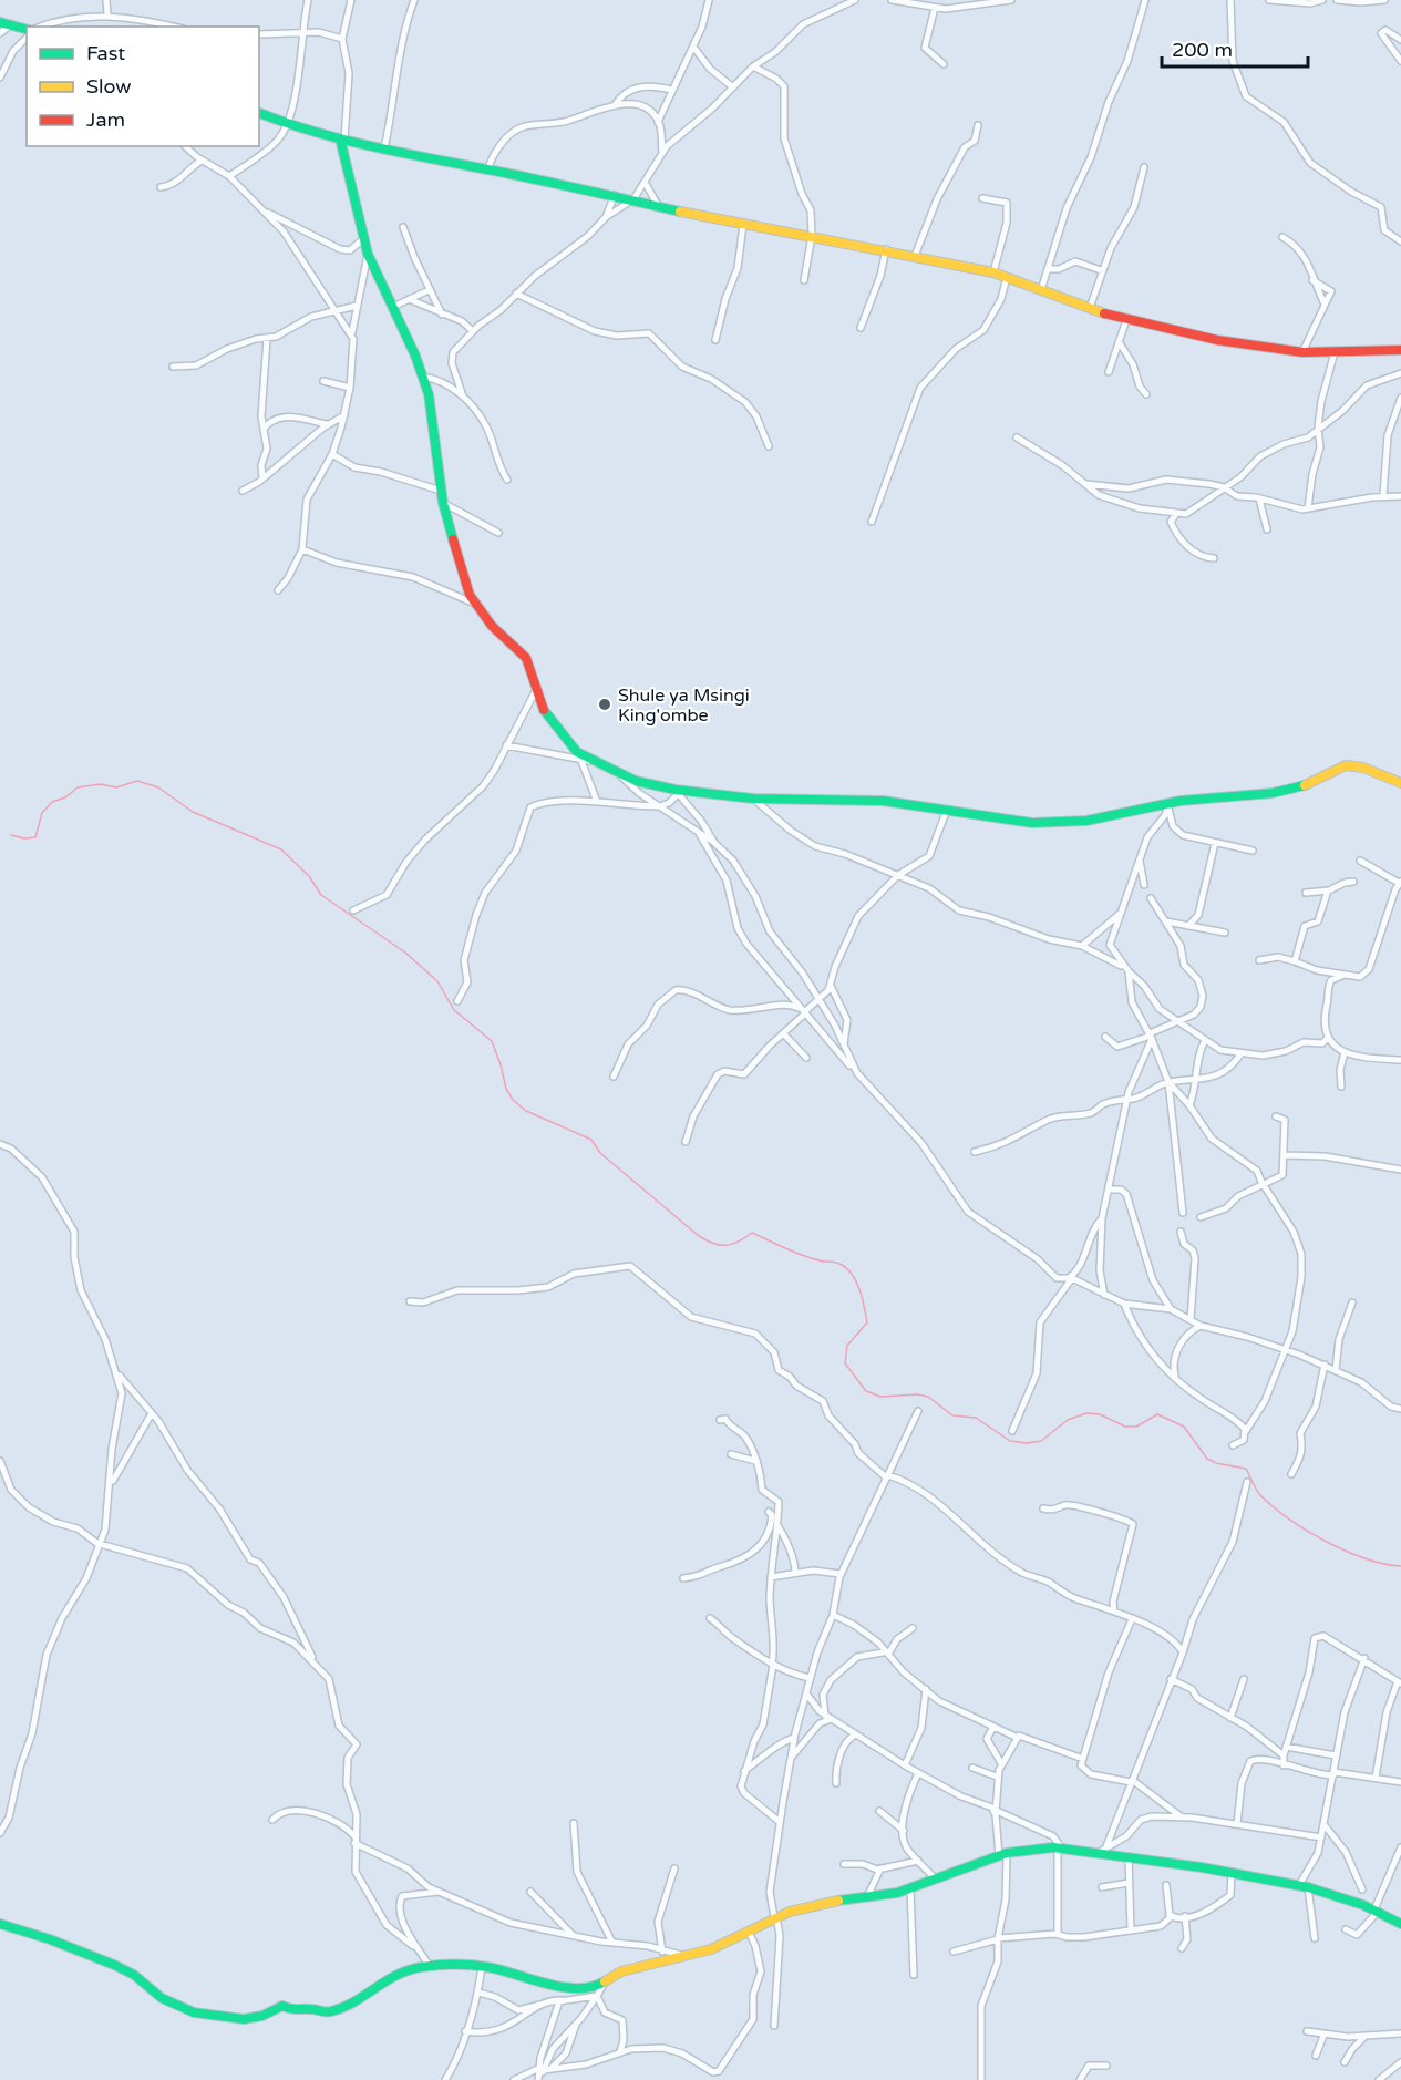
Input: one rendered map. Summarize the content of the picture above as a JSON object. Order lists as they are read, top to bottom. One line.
{"places":["Shule ya Msingi King'ombe"],"legend":["Fast","Slow","Jam"],"scale_bar":"200 m"}
